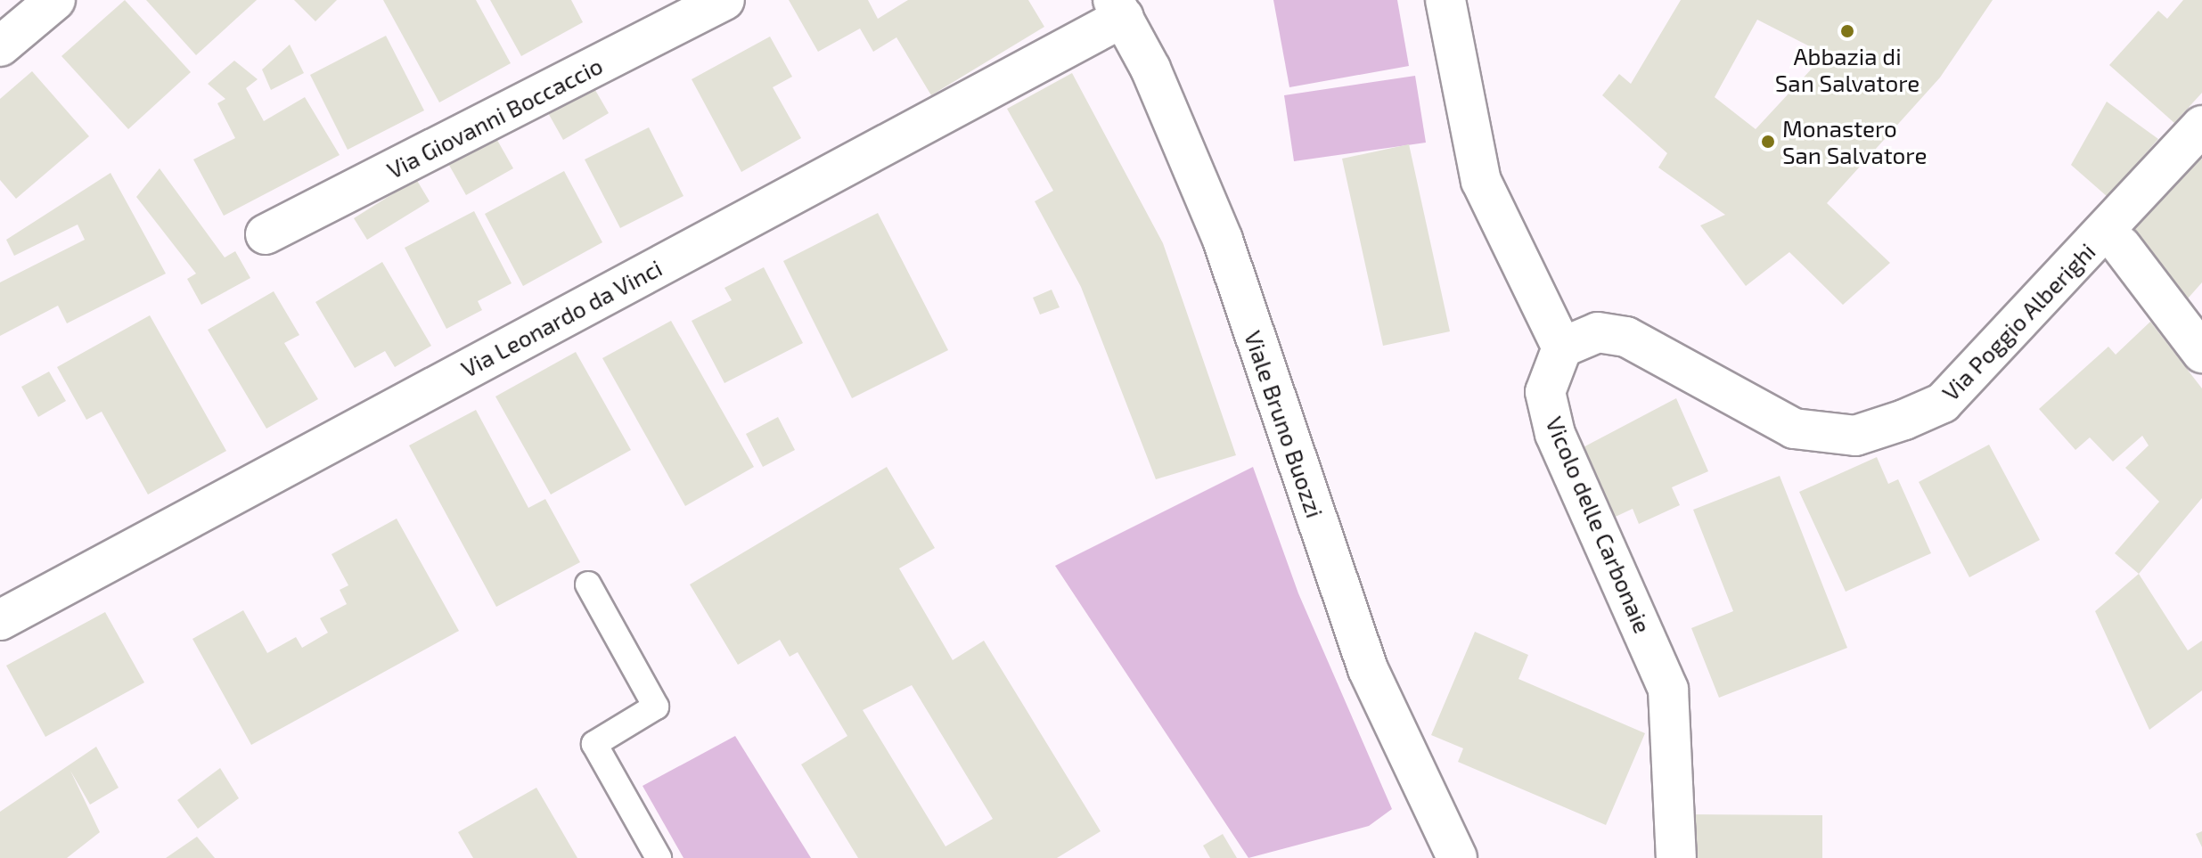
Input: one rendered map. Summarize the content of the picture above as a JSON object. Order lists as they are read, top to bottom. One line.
{"streets":{"street":["Via Giovanni Boccaccio","Via Leonardo da Vinci","Via Poggio Alberighi","Viale Bruno Buozzi","Vicolo delle Carbonaie"]},"crossings":[["Via Leonardo da Vinci","Viale Bruno Buozzi"],["Via Poggio Alberighi","Vicolo delle Carbonaie"]],"places":["Abbazia di San Salvatore","Monastero San Salvatore"]}
